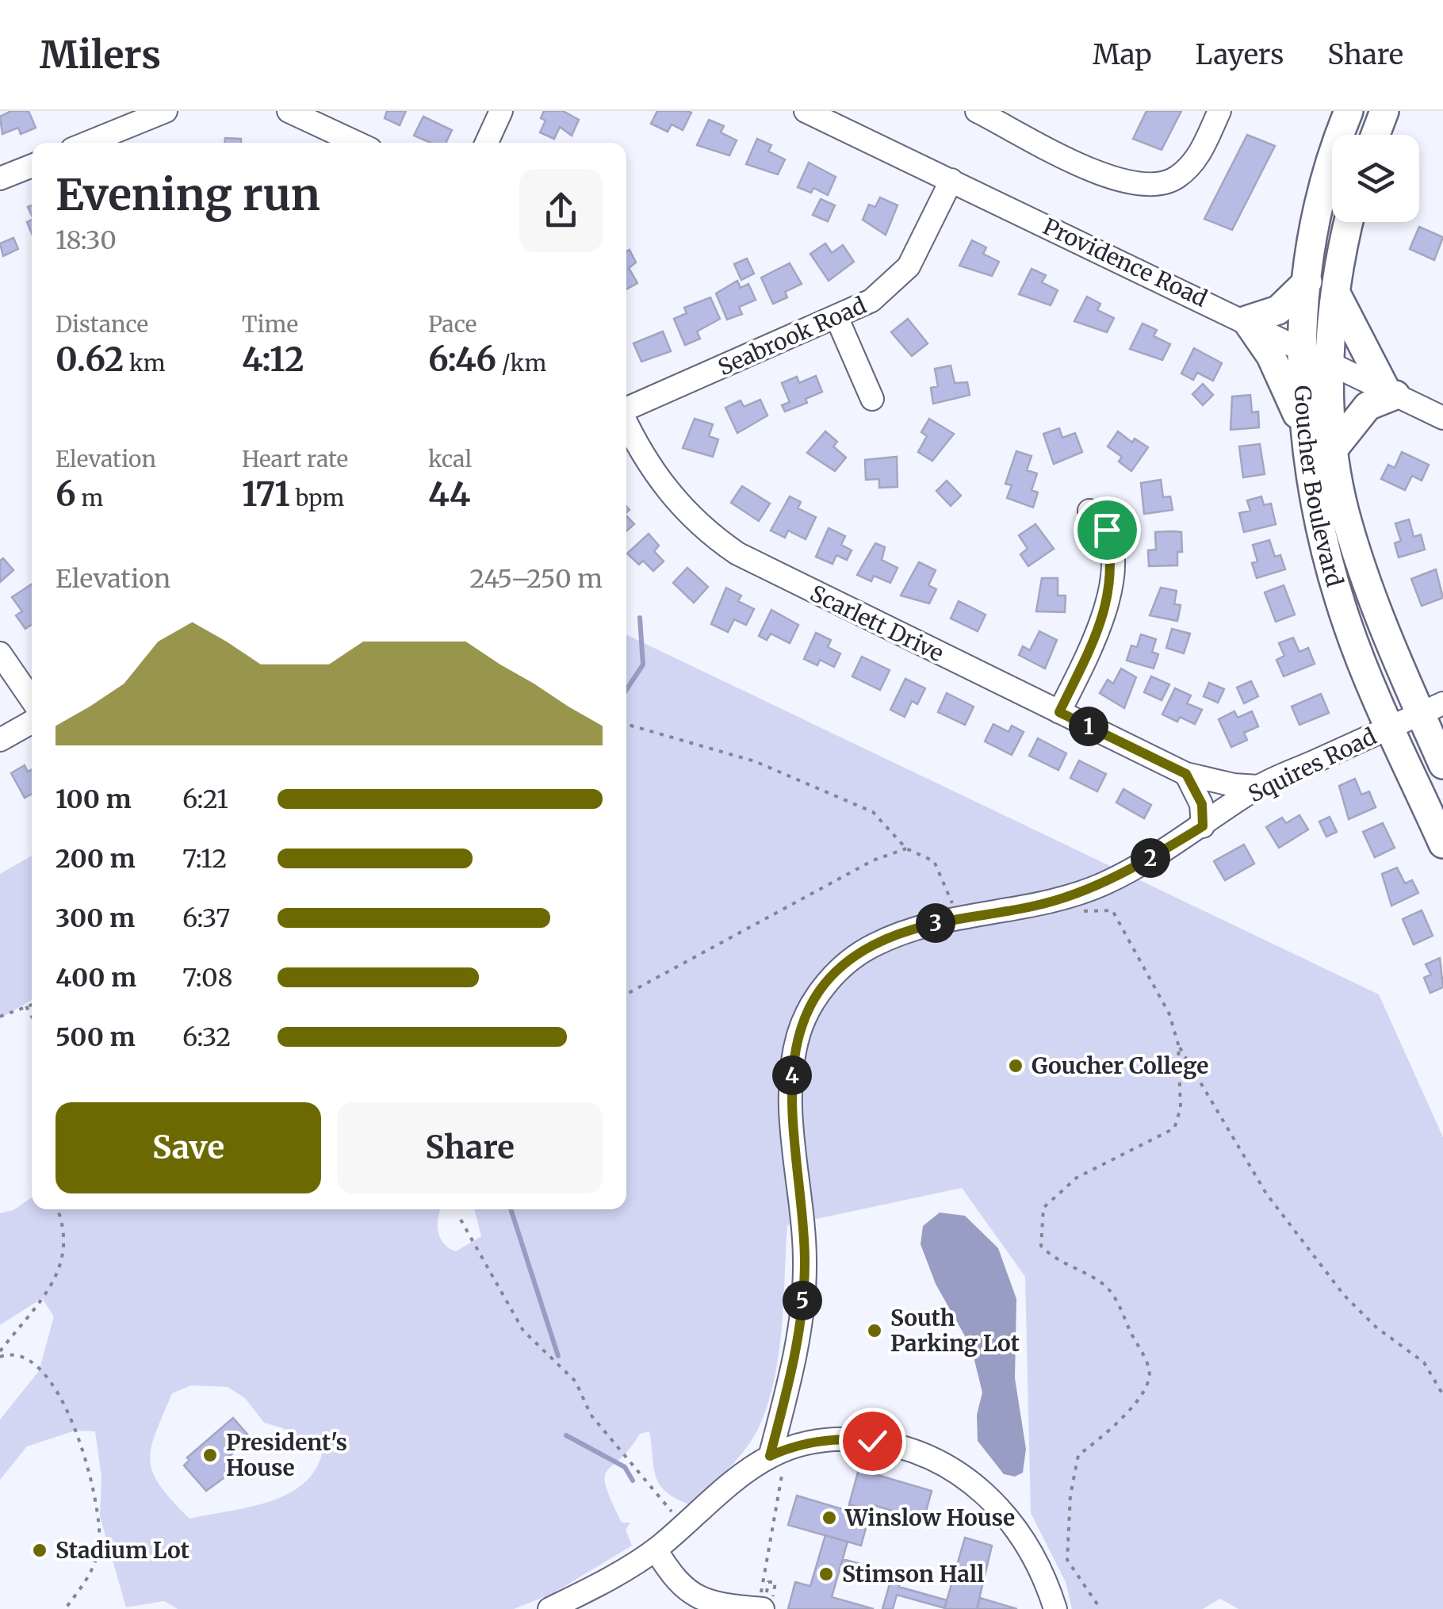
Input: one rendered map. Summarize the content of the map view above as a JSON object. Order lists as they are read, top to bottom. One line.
{"streets":{"main road":["Goucher Boulevard"],"street":["Providence Road","Seabrook Road","Scarlett Drive","Squires Road"]},"crossings":[["Providence Road","Seabrook Road"],["Providence Road","Goucher Boulevard"],["Goucher Boulevard","Squires Road"],["Scarlett Drive","Squires Road"]],"places":["Goucher College","South Parking Lot","President's House","Winslow House","Stadium Lot","Stimson Hall"],"page":{"header":"Milers","nav":["Map","Layers","Share"],"heading":["Evening run","18:30"],"stats":[["Distance","0.62 km"],["Time","4:12"],["Pace","6:46 /km"],["Elevation","6 m"],["Heart rate","171 bpm"],["kcal","44"]],"chart":["Elevation","245–250 m"],"pins":["1","2","3","4","5"],"list":[{"name":"100 m","note":"6:21"},{"name":"200 m","note":"7:12"},{"name":"300 m","note":"6:37"},{"name":"400 m","note":"7:08"},{"name":"500 m","note":"6:32"}],"buttons":["Save","Share"]}}
